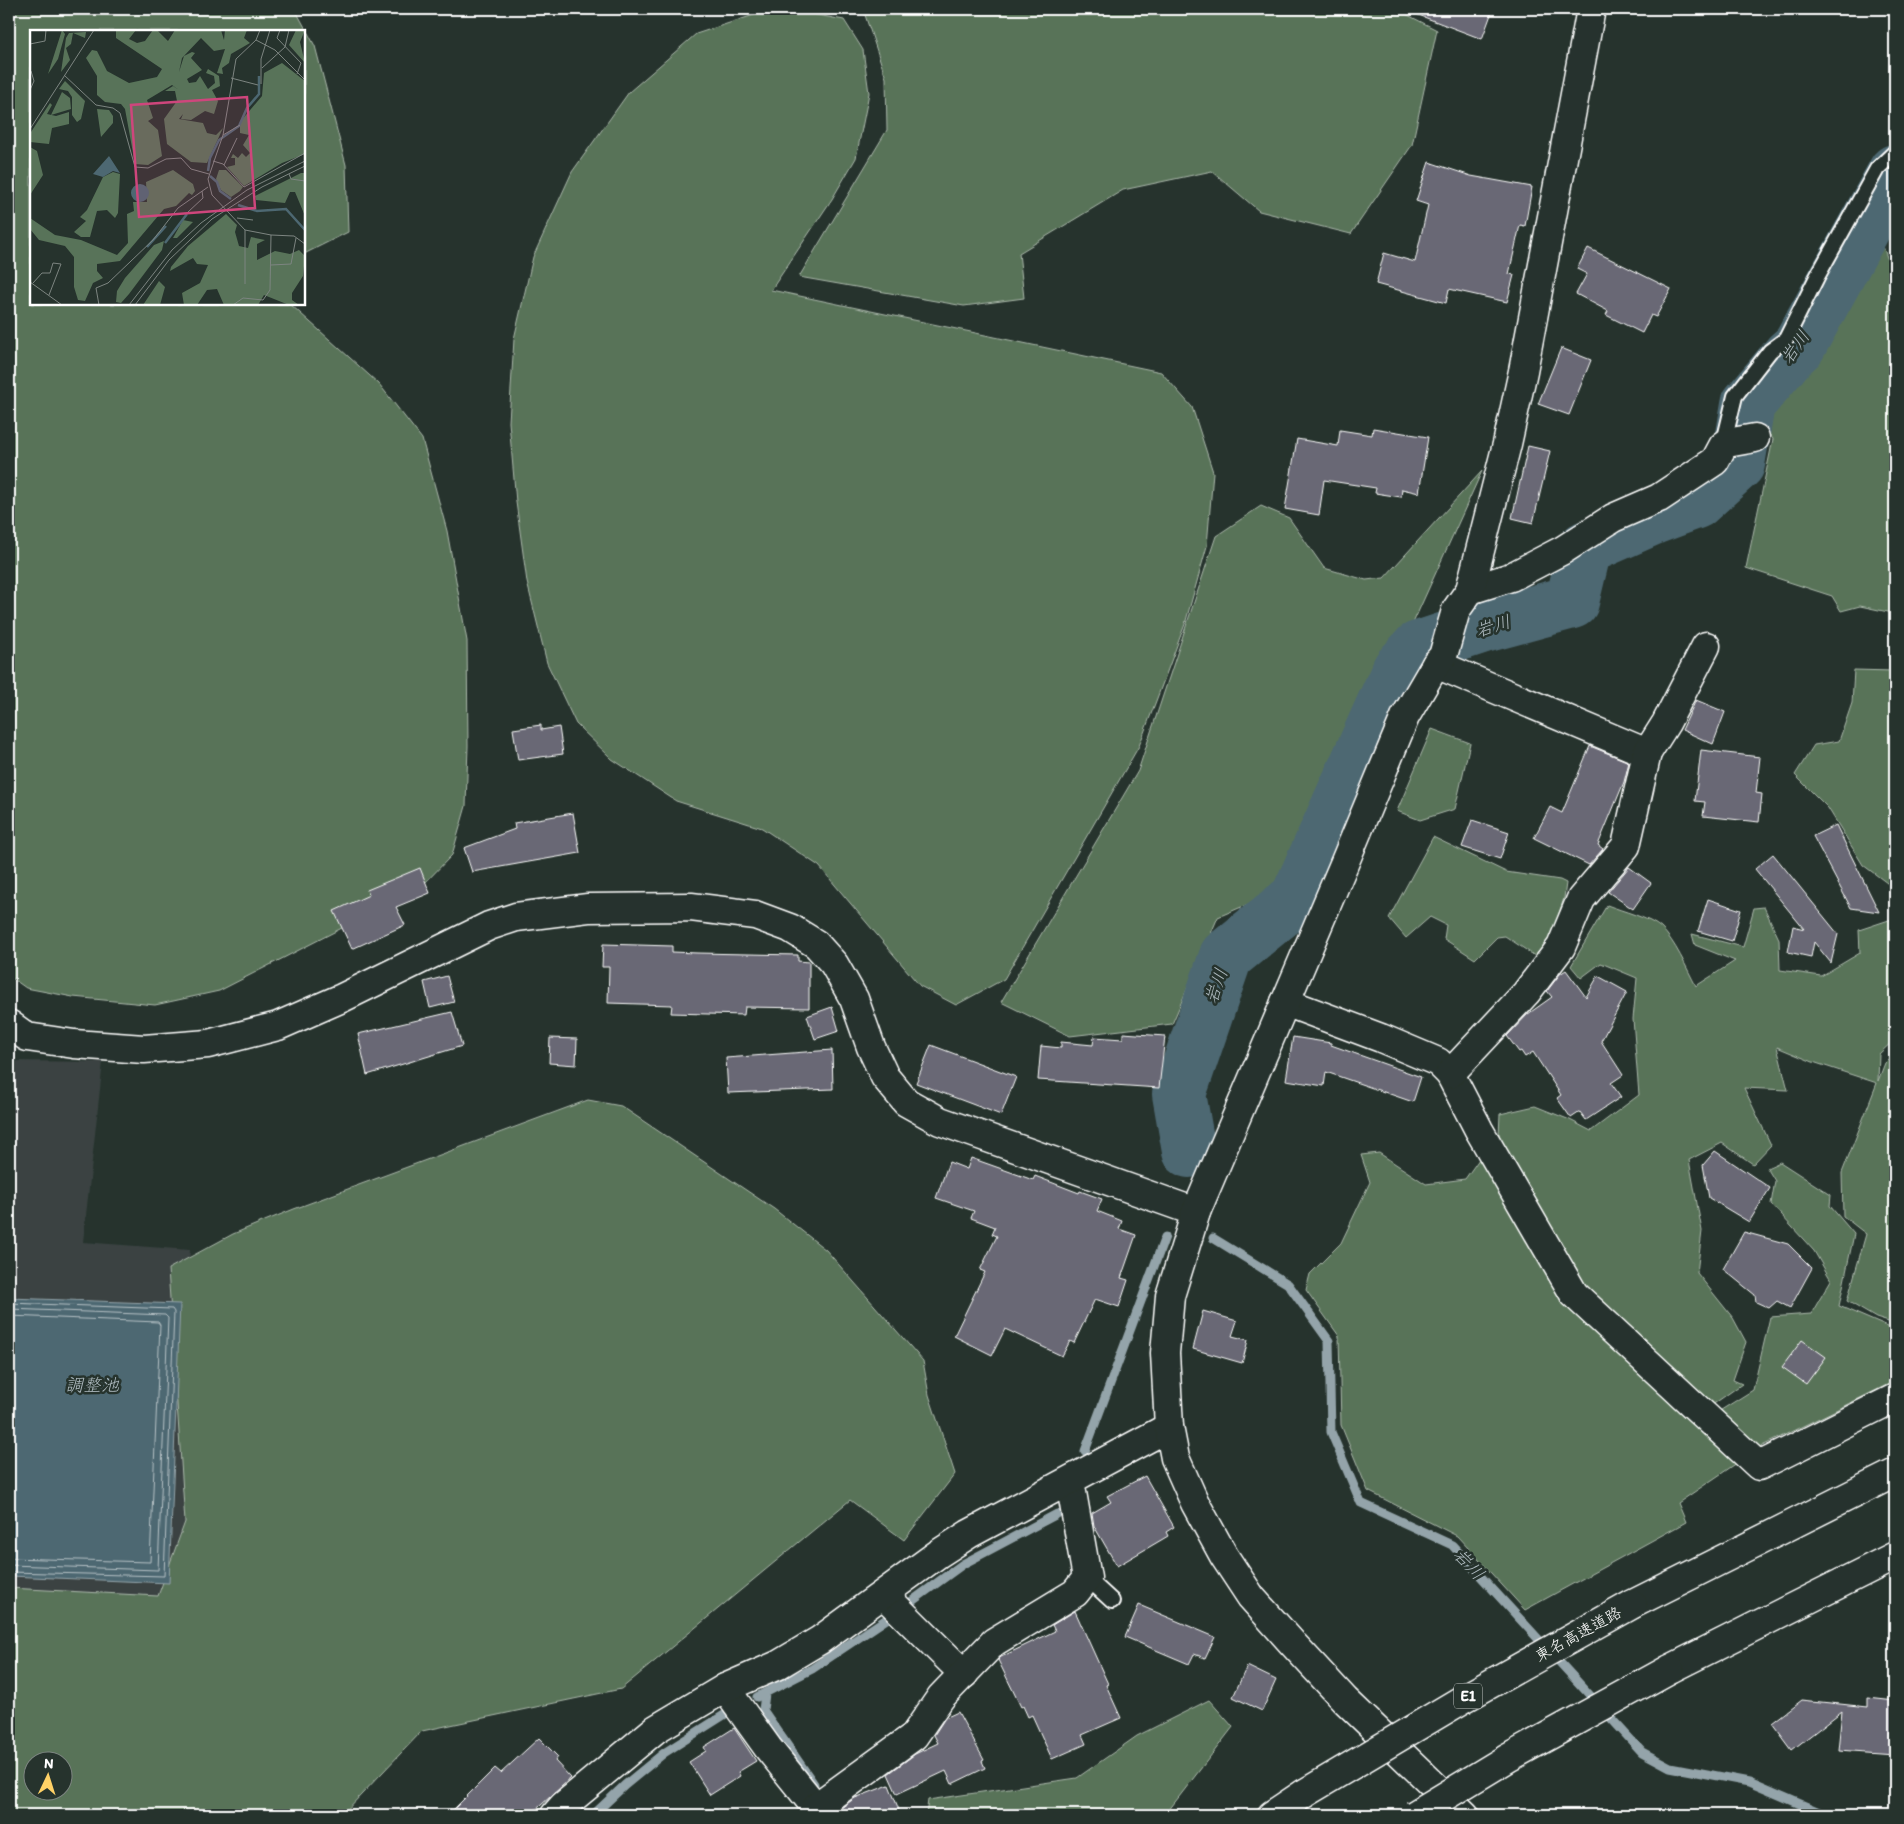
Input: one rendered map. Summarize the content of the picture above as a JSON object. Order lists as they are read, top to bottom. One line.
{"streets":{"main road":["東名高速道路","E1"]},"water":["岩川","調整池"],"north":"top"}
